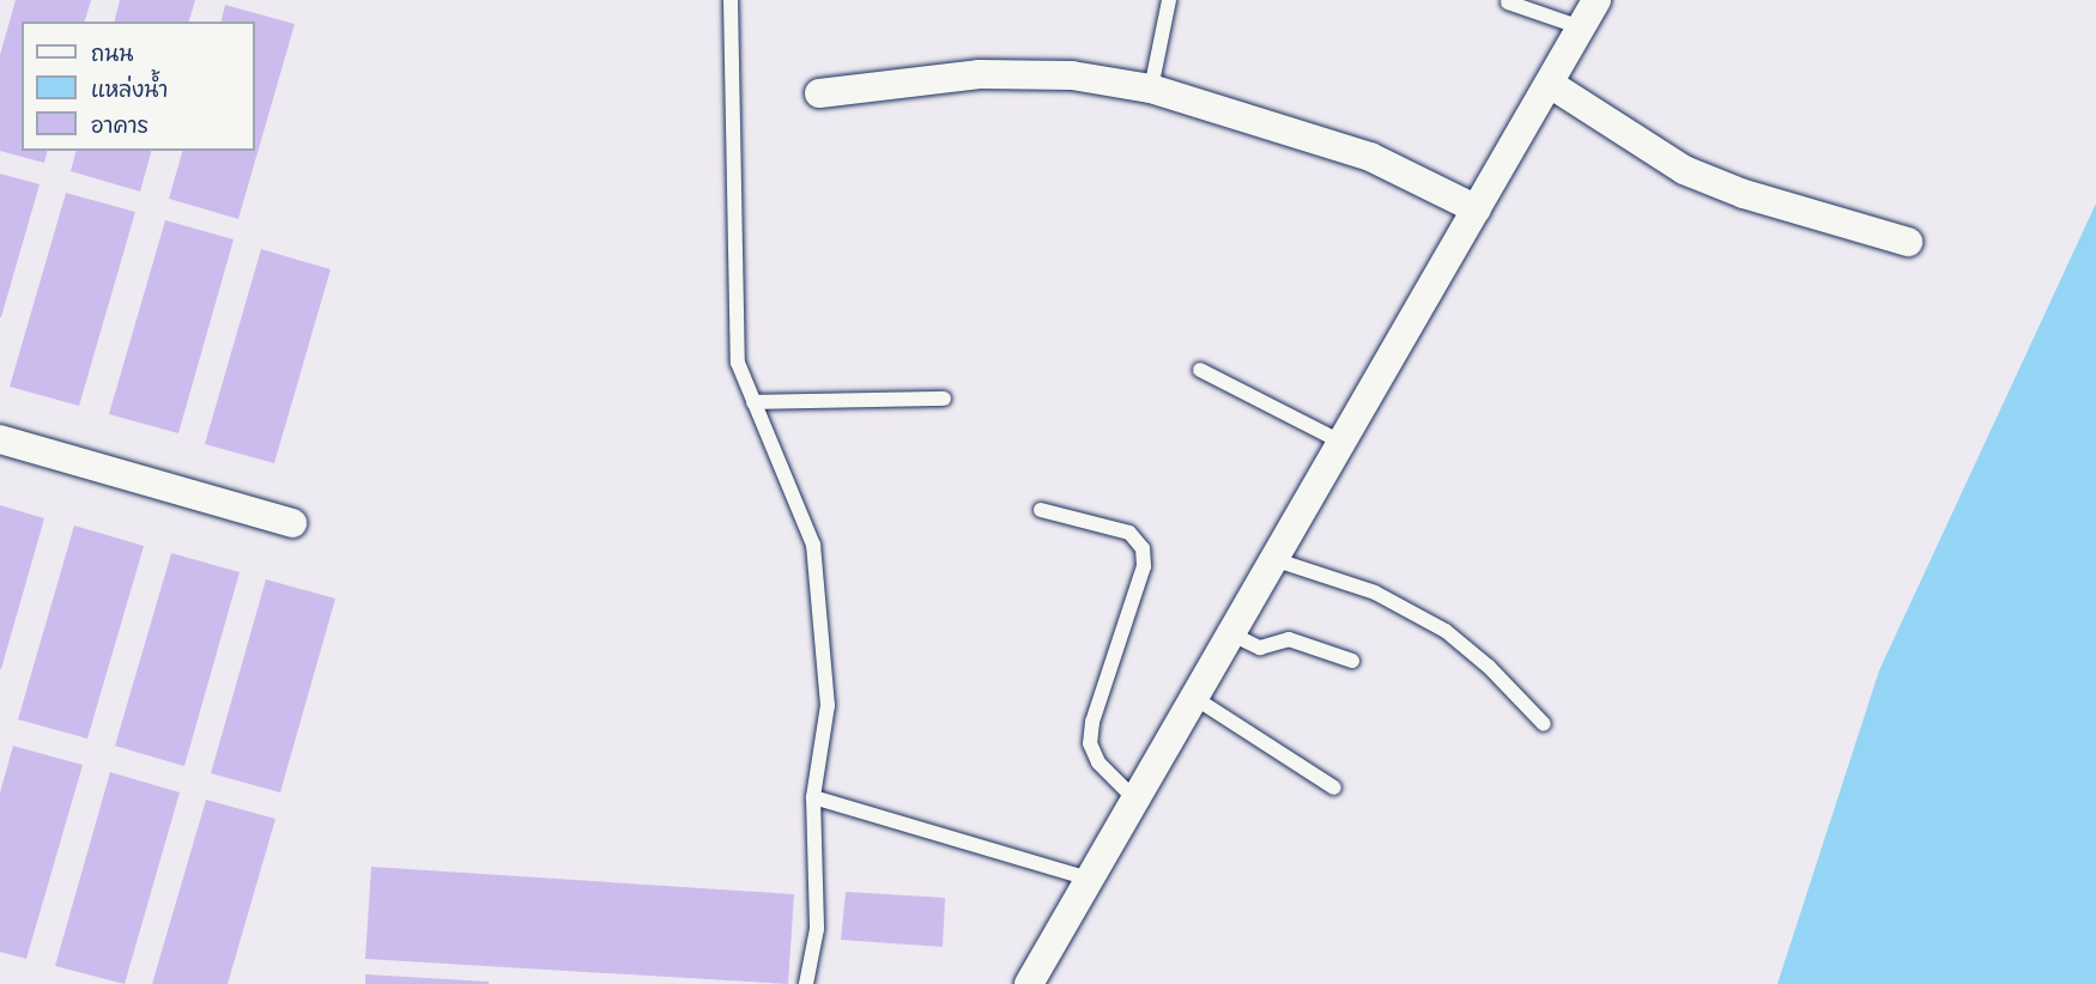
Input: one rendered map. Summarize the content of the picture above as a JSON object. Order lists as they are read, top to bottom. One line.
{"legend":["ถนน","แหล่งน้ำ","อาคาร"]}
